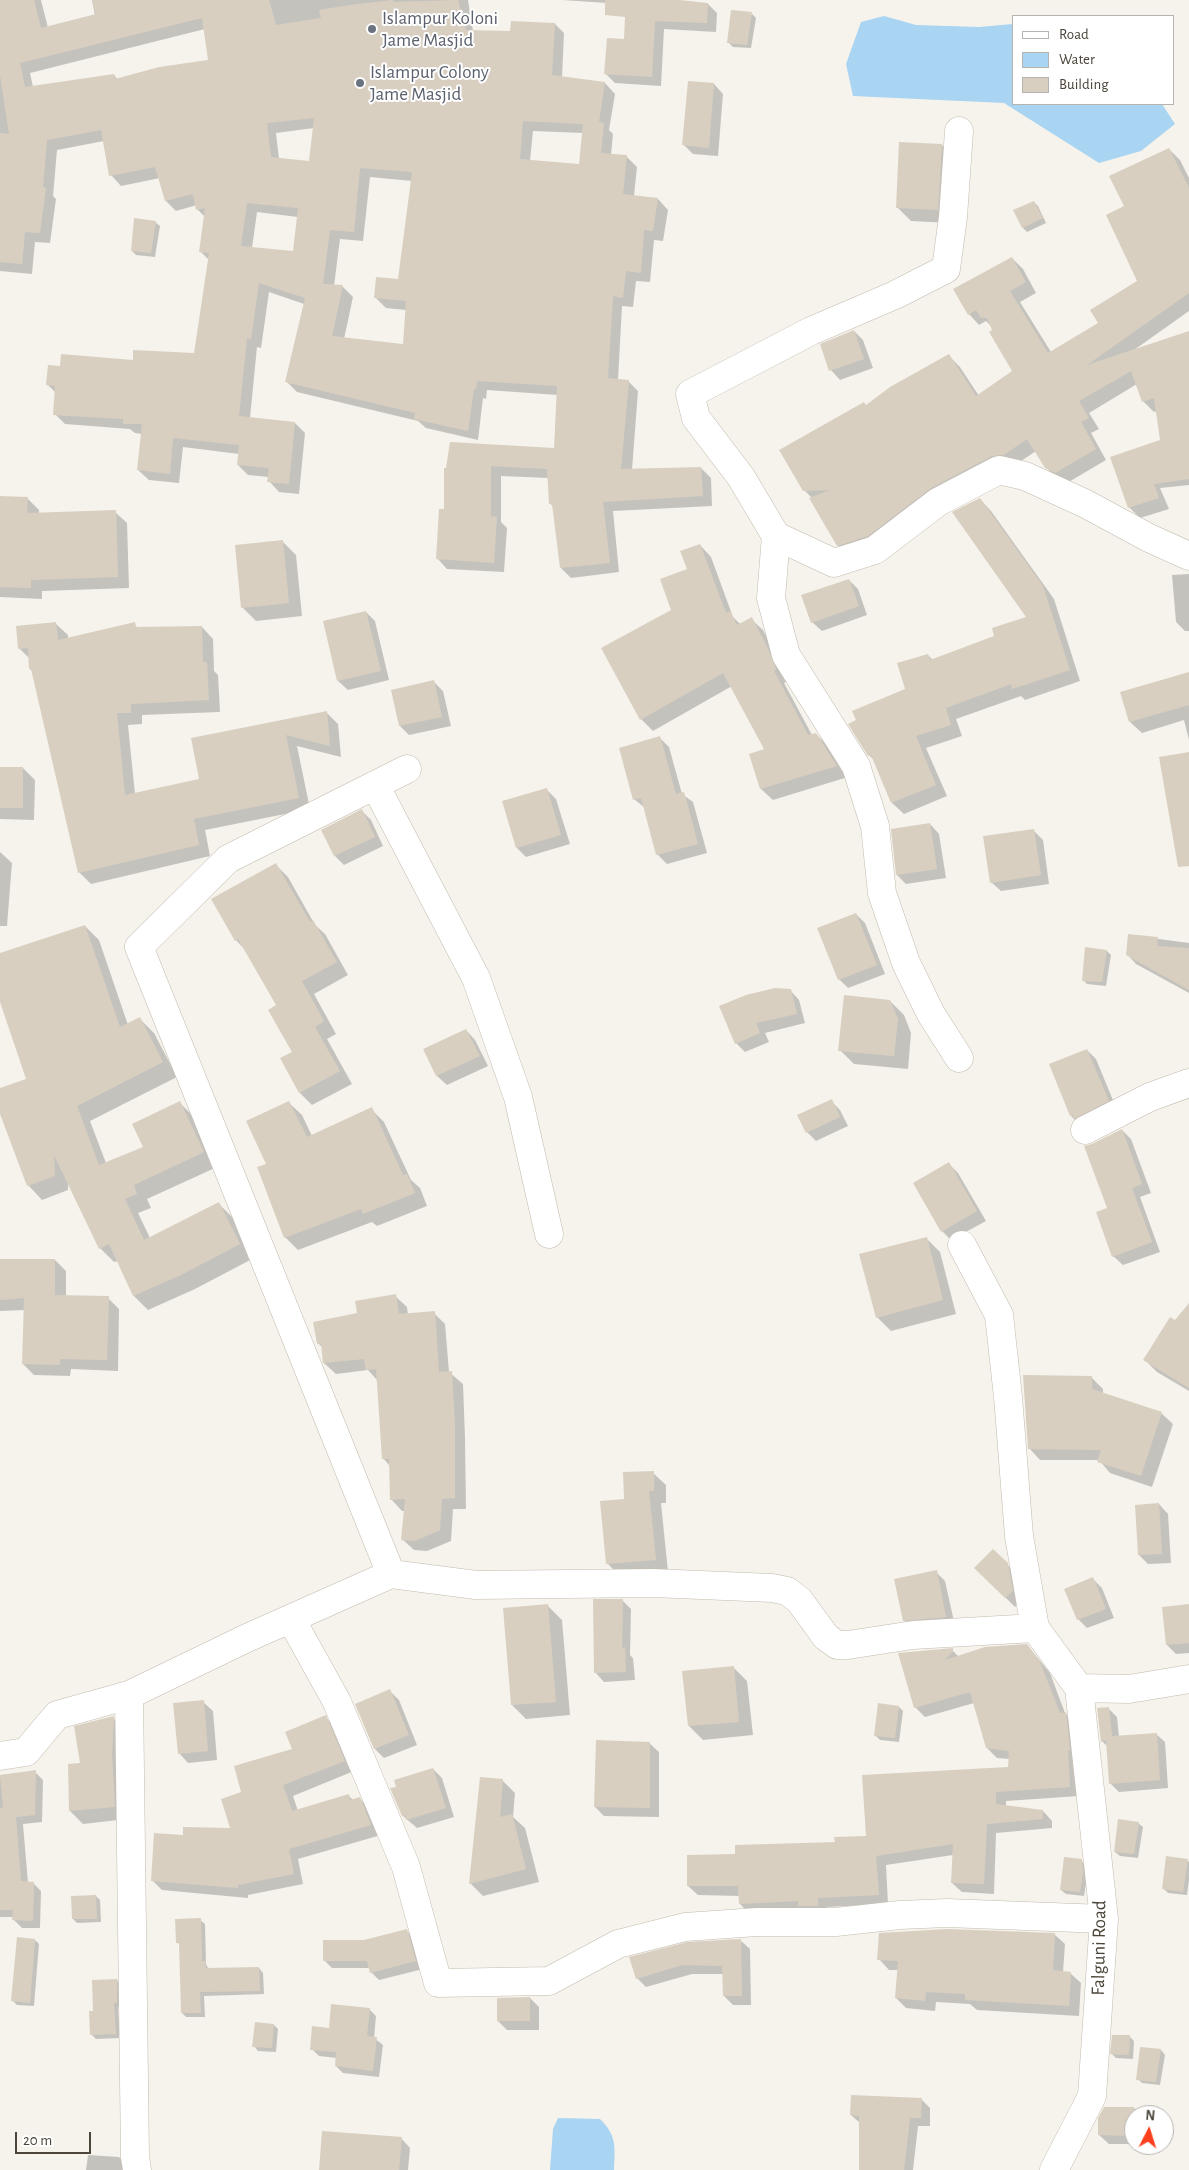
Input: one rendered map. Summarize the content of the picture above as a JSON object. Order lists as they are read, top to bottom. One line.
{"streets":{"street":["Falguni Road"]},"places":["Islampur Koloni Jame Masjid","Islampur Colony Jame Masjid"],"legend":["Road","Water","Building"],"scale_bar":"20 m","north":"top"}
